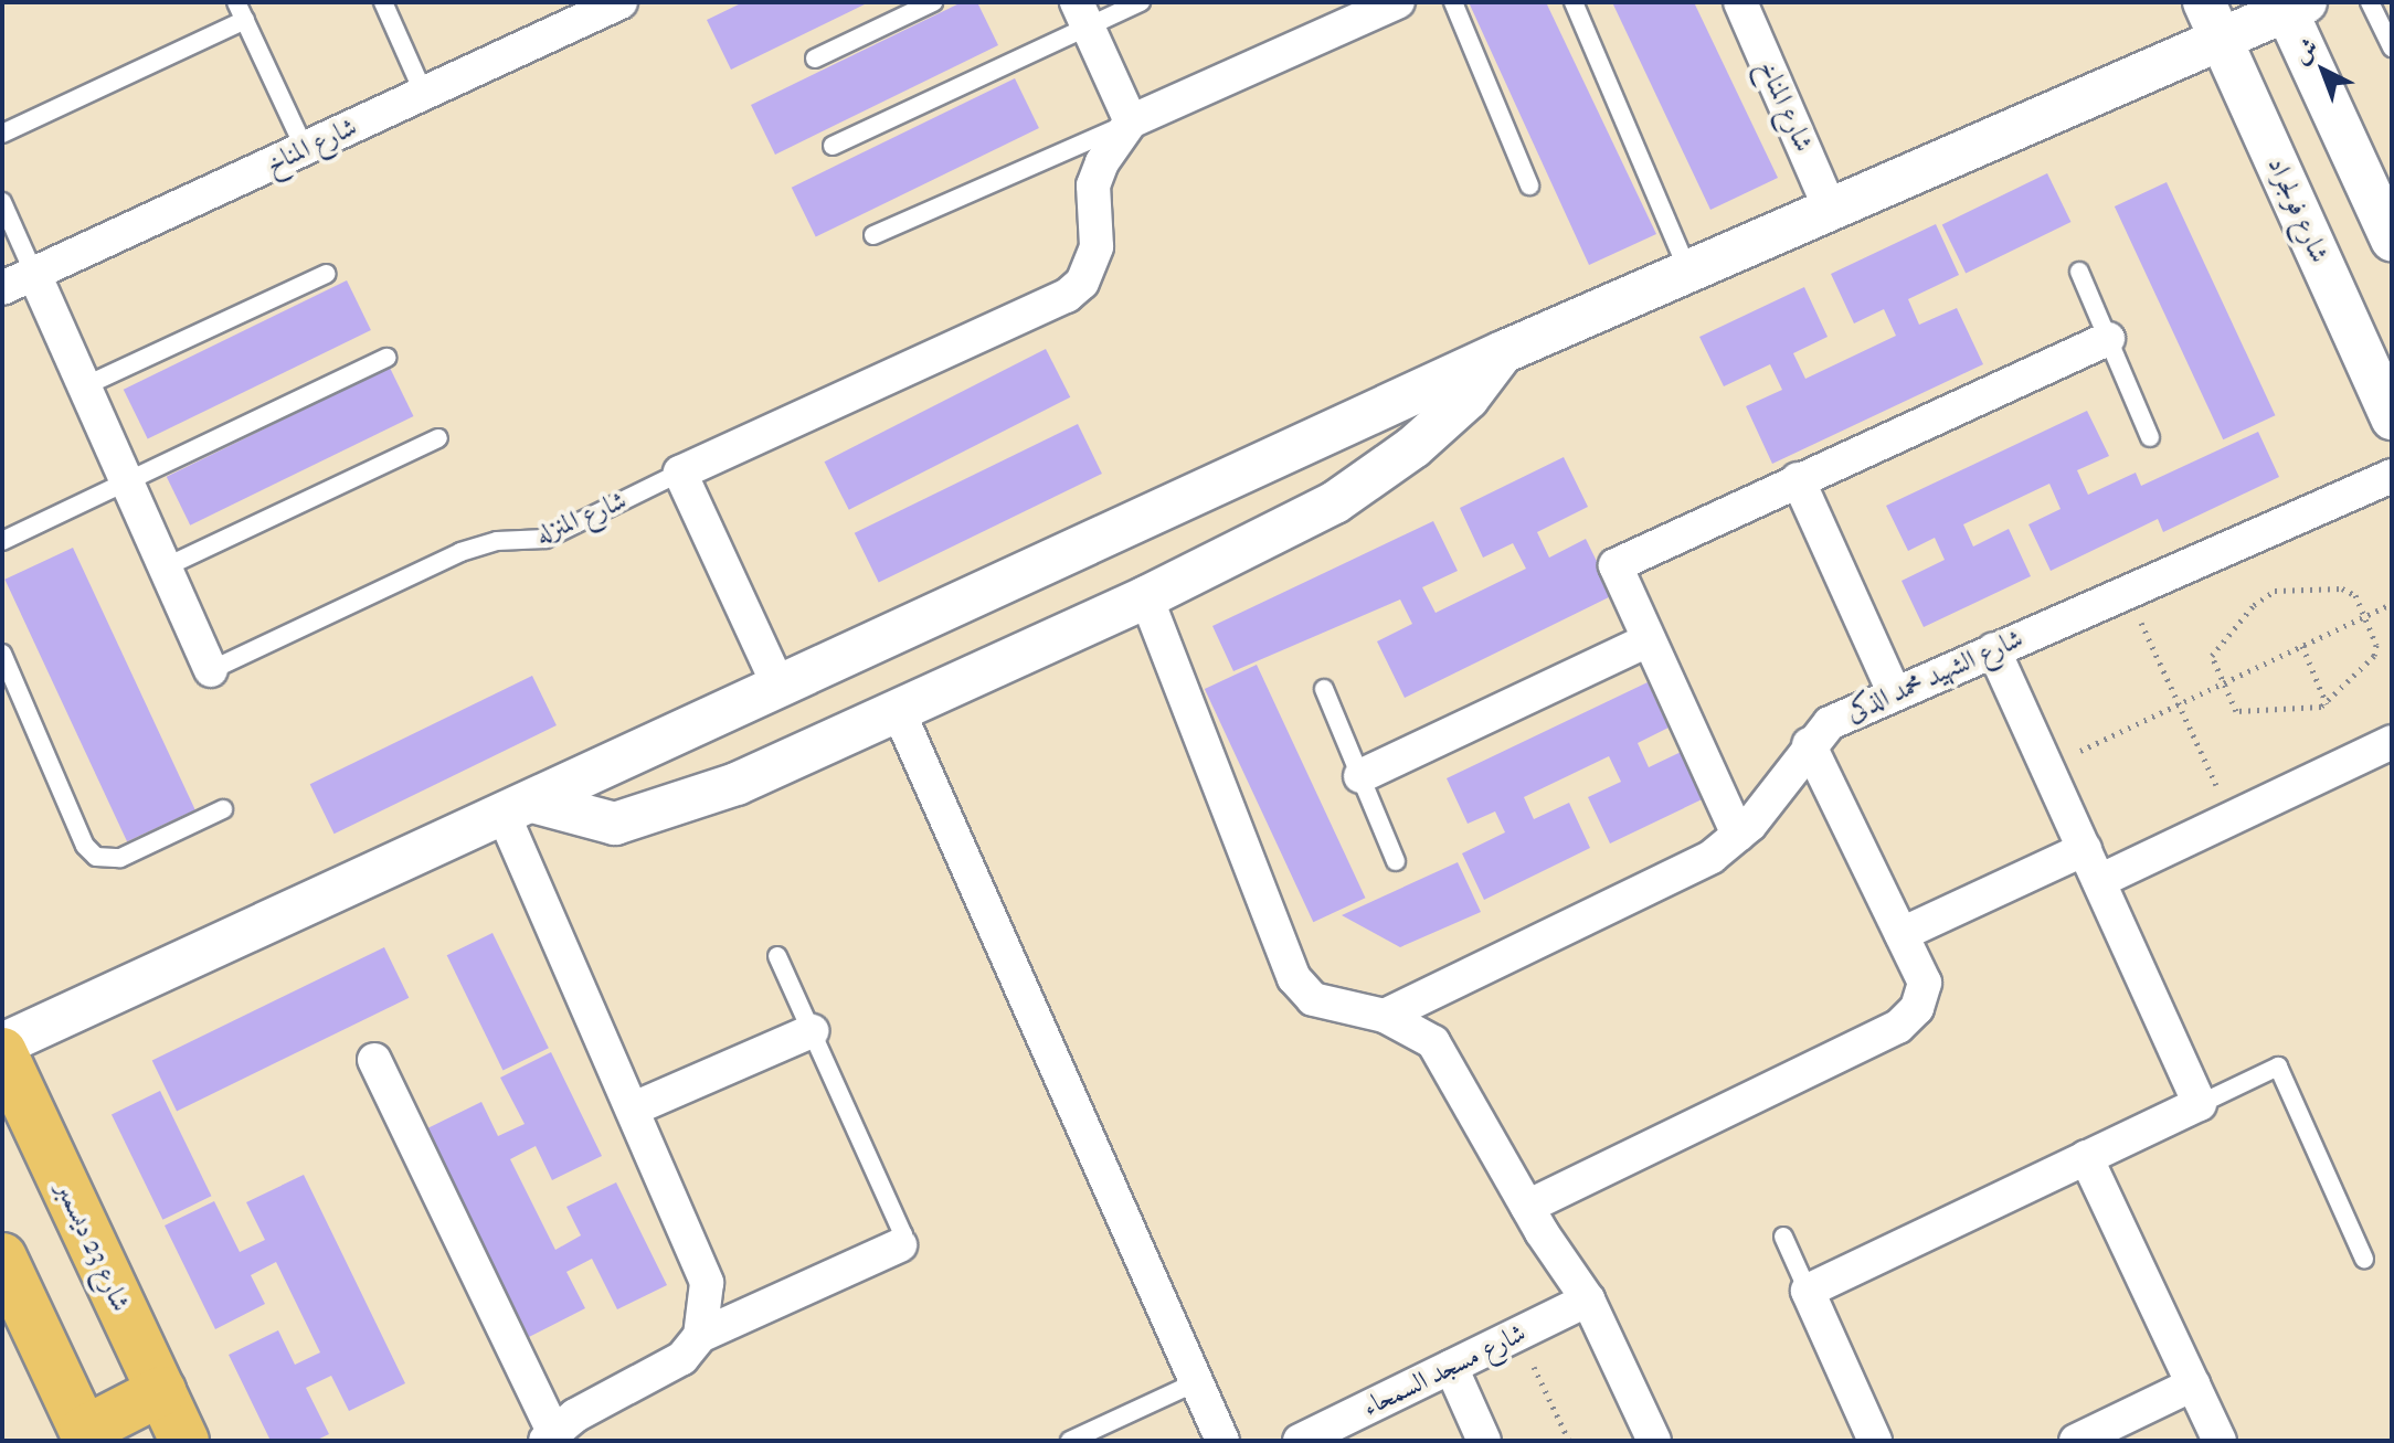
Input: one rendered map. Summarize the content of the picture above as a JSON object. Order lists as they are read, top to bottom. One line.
{"streets":{"main road":["شارع 23 ديسمبر"],"street":["شارع المناخ","شارع فولجراد","شارع المنزله","شارع الشهيد محمد الذكى","شارع مسجد السمحاء"]},"crossings":[["شارع المناخ","شارع المنزله"]],"north":"top left"}
